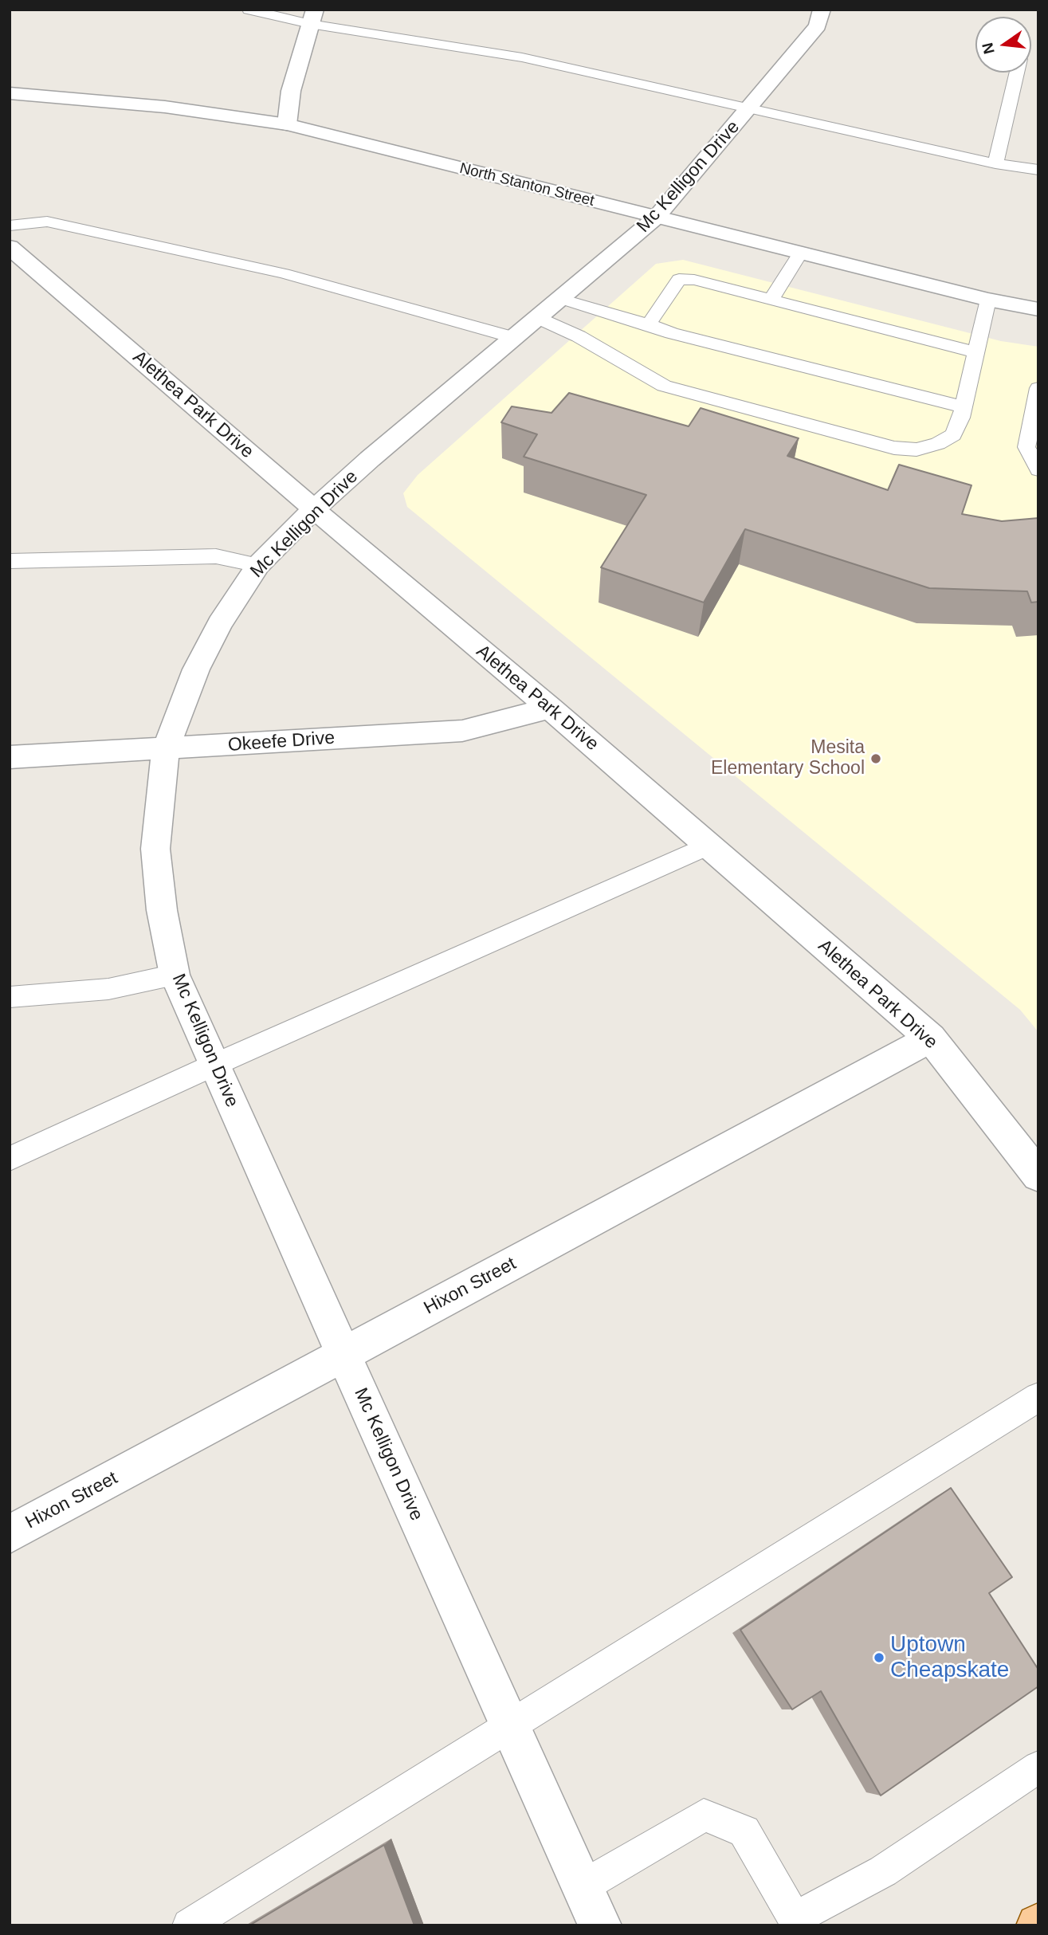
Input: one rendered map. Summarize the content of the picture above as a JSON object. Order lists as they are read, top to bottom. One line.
{"streets":{"street":["Mc Kelligon Drive","North Stanton Street","Alethea Park Drive","Okeefe Drive","Hixon Street"]},"crossings":[["Mc Kelligon Drive","North Stanton Street"],["Mc Kelligon Drive","Alethea Park Drive"],["Mc Kelligon Drive","Okeefe Drive"],["Mc Kelligon Drive","Hixon Street"],["Alethea Park Drive","Okeefe Drive"],["Alethea Park Drive","Hixon Street"]],"places":["Mesita Elementary School","Uptown Cheapskate"],"north":"left"}
